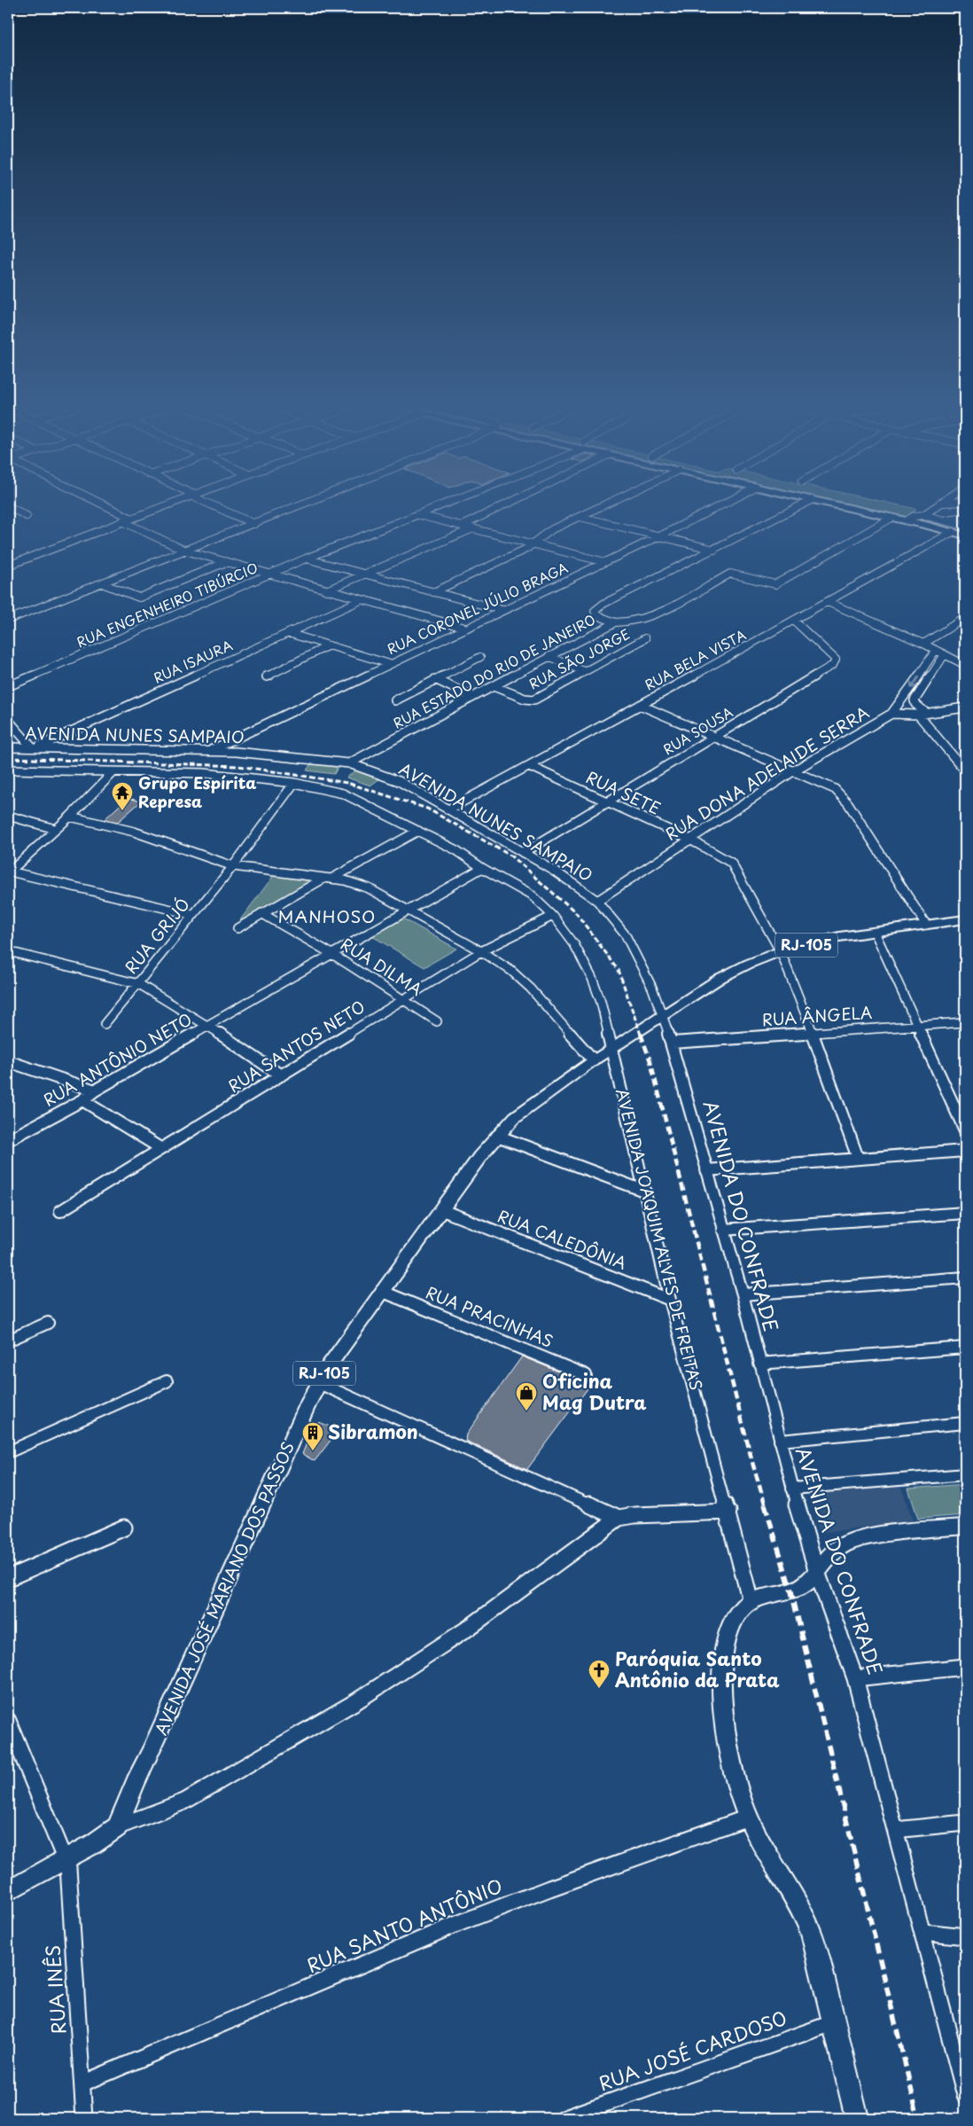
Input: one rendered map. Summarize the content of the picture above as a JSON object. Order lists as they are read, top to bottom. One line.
{"streets":{"main road":["RJ-105","AVENIDA JOSÉ MARIANO DOS PASSOS"],"street":["RUA ENGENHEIRO TIBÚRCIO","RUA CORONEL JÚLIO BRAGA","RUA SÃO JORGE","RUA BELA VISTA","RUA ISAURA","RUA ESTADO DO RIO DE JANEIRO","RUA SOUSA","AVENIDA NUNES SAMPAIO","RUA DONA ADELAIDE SERRA","RUA SETE","RUA GRIJÓ","RUA DILMA","RUA ÂNGELA","RUA SANTOS NETO","RUA ANTÔNIO NETO","AVENIDA DO CONFRADE","AVENIDA JOAQUIM ALVES DE FREITAS","RUA CALEDÔNIA","RUA PRACINHAS","RUA SANTO ANTÔNIO","RUA INÊS","RUA JOSÉ CARDOSO"]},"crossings":[["RUA CORONEL JÚLIO BRAGA","AVENIDA NUNES SAMPAIO"],["RUA SÃO JORGE","RUA ESTADO DO RIO DE JANEIRO"],["RUA BELA VISTA","RUA SOUSA"],["RUA BELA VISTA","AVENIDA NUNES SAMPAIO"],["RUA BELA VISTA","RUA SETE"],["RUA ISAURA","AVENIDA NUNES SAMPAIO"],["RUA ESTADO DO RIO DE JANEIRO","AVENIDA NUNES SAMPAIO"],["RUA SOUSA","AVENIDA NUNES SAMPAIO"],["RUA SOUSA","RUA SETE"],["AVENIDA NUNES SAMPAIO","RUA DONA ADELAIDE SERRA"],["AVENIDA NUNES SAMPAIO","AVENIDA DO CONFRADE"],["AVENIDA NUNES SAMPAIO","AVENIDA JOSÉ MARIANO DOS PASSOS"],["RUA DONA ADELAIDE SERRA","RUA SETE"],["RUA SETE","RUA ÂNGELA"],["RUA SETE","AVENIDA JOSÉ MARIANO DOS PASSOS"],["RUA GRIJÓ","AVENIDA JOAQUIM ALVES DE FREITAS"],["RUA DILMA","RUA SANTOS NETO"],["RUA DILMA","RUA ANTÔNIO NETO"],["RUA ÂNGELA","AVENIDA DO CONFRADE"],["RUA SANTOS NETO","AVENIDA JOAQUIM ALVES DE FREITAS"],["RUA ANTÔNIO NETO","AVENIDA JOAQUIM ALVES DE FREITAS"],["AVENIDA DO CONFRADE","AVENIDA JOSÉ MARIANO DOS PASSOS"],["AVENIDA JOAQUIM ALVES DE FREITAS","RUA CALEDÔNIA"],["AVENIDA JOAQUIM ALVES DE FREITAS","AVENIDA JOSÉ MARIANO DOS PASSOS"],["RUA CALEDÔNIA","AVENIDA JOSÉ MARIANO DOS PASSOS"],["RUA PRACINHAS","AVENIDA JOSÉ MARIANO DOS PASSOS"],["RUA SANTO ANTÔNIO","RUA INÊS"]],"districts":["MANHOSO"],"places":{"temple":["Grupo Espírita Represa"],"shop":["Oficina Mag Dutra"],"building":["Sibramon"],"church":["Paróquia Santo Antônio da Prata"]}}
